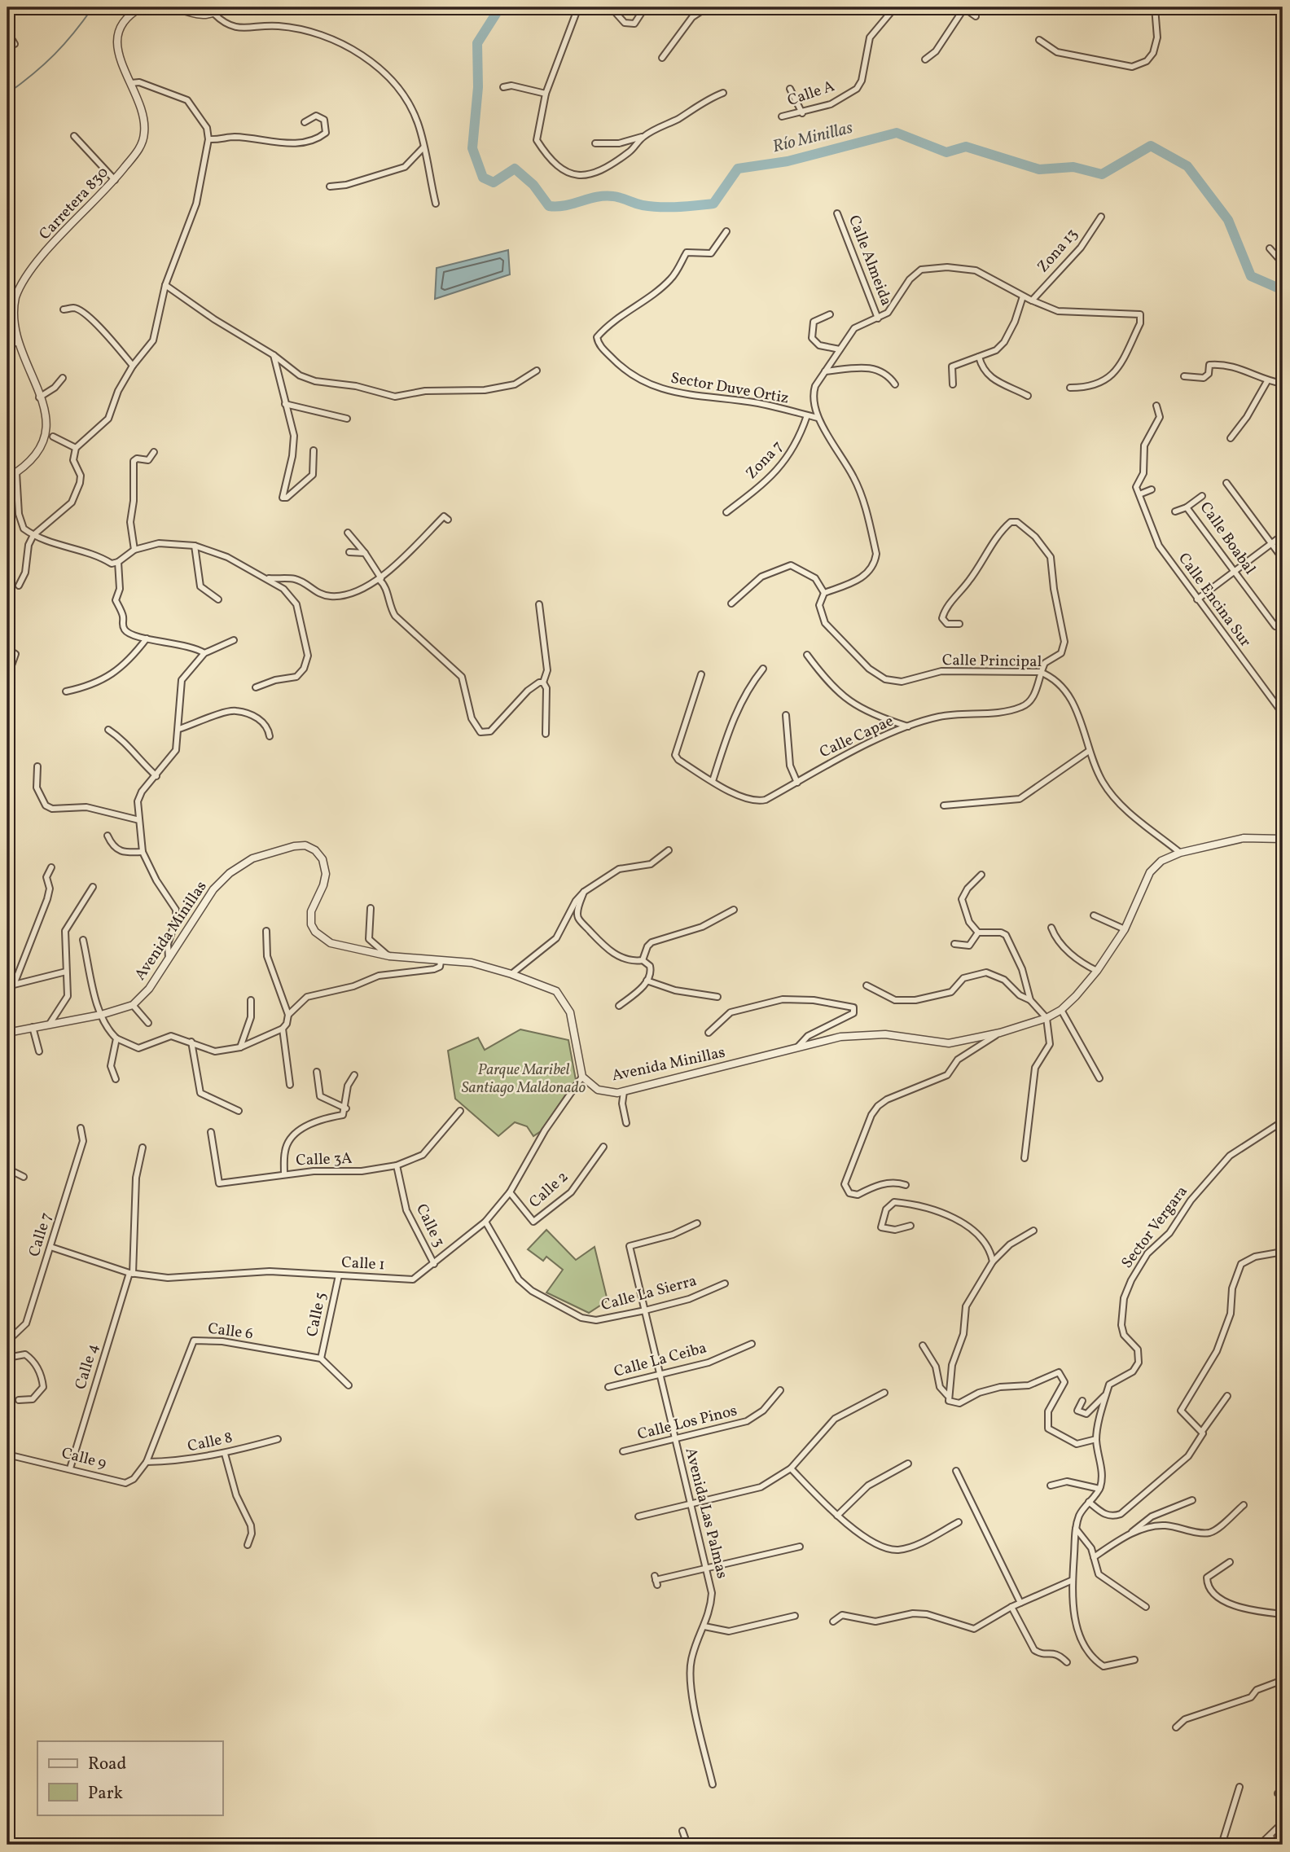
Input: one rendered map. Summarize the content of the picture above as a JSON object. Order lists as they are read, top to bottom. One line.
{"streets":{"street":["Calle A","Carretera 830","Zona 13","Calle Almeida","Sector Duve Ortiz","Zona 7","Calle Boabal","Calle Encina Sur","Calle Principal","Calle Capae","Avenida Minillas","Calle 3A","Calle 2","Calle 3","Sector Vergara","Calle 7","Calle 1","Calle La Sierra","Calle 5","Calle 6","Calle La Ceiba","Calle 4","Calle Los Pinos","Calle 8","Calle 9","Avenida Las Palmas"]},"crossings":[["Sector Duve Ortiz","Zona 7"],["Calle Principal","Calle Capae"],["Calle Principal","Avenida Minillas"],["Avenida Minillas","Calle 1"],["Calle 3A","Calle 3"],["Calle 2","Calle 1"],["Calle 3","Calle 1"],["Calle 7","Calle 1"],["Calle 1","Calle La Sierra"],["Calle 1","Calle 5"],["Calle 1","Calle 4"],["Calle La Sierra","Avenida Las Palmas"],["Calle 5","Calle 6"],["Calle 6","Calle 8"],["Calle 6","Calle 9"],["Calle La Ceiba","Avenida Las Palmas"],["Calle 4","Calle 9"],["Calle Los Pinos","Avenida Las Palmas"],["Calle 8","Calle 9"]],"water":["Río Minillas"],"parks":["Parque Maribel Santiago Maldonado"],"legend":["Road","Park"]}
